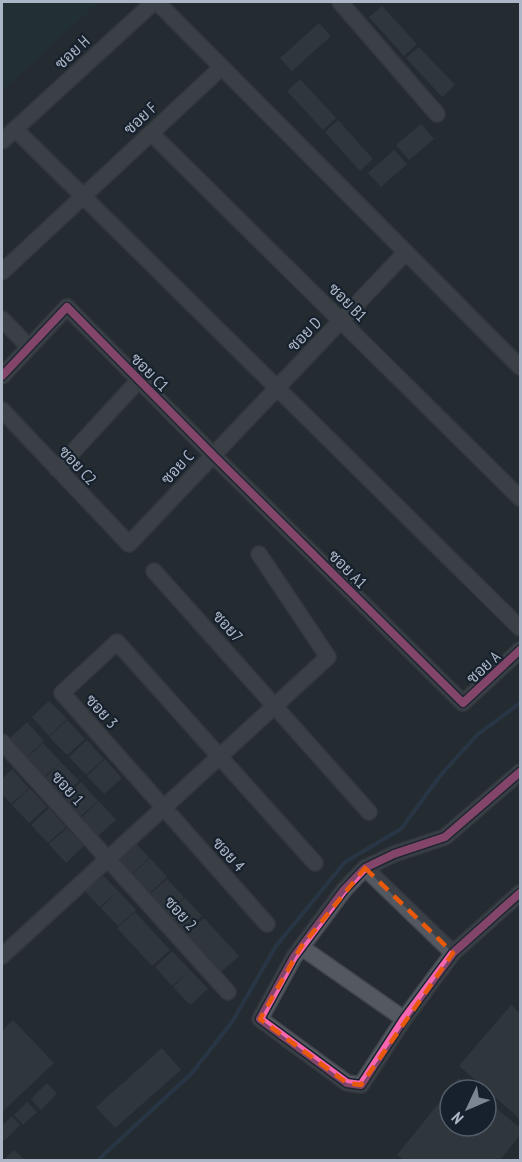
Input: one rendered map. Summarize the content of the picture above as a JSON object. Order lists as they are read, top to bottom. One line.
{"streets":{"street":["ซอย H","ซอย F","ซอย B1","ซอย D","ซอย C1","ซอย C2","ซอย C","ซอย A1","ซอย7","ซอย A","ซอย 3","ซอย 1","ซอย 4","ซอย 2"]},"crossings":[["ซอย F","ซอย B1"],["ซอย B1","ซอย D"],["ซอย D","ซอย C"],["ซอย C1","ซอย C"],["ซอย C1","ซอย A1"],["ซอย C2","ซอย C"],["ซอย C","ซอย A1"],["ซอย A1","ซอย A"],["ซอย 3","ซอย 4"],["ซอย 1","ซอย 2"]],"north":"bottom left"}
